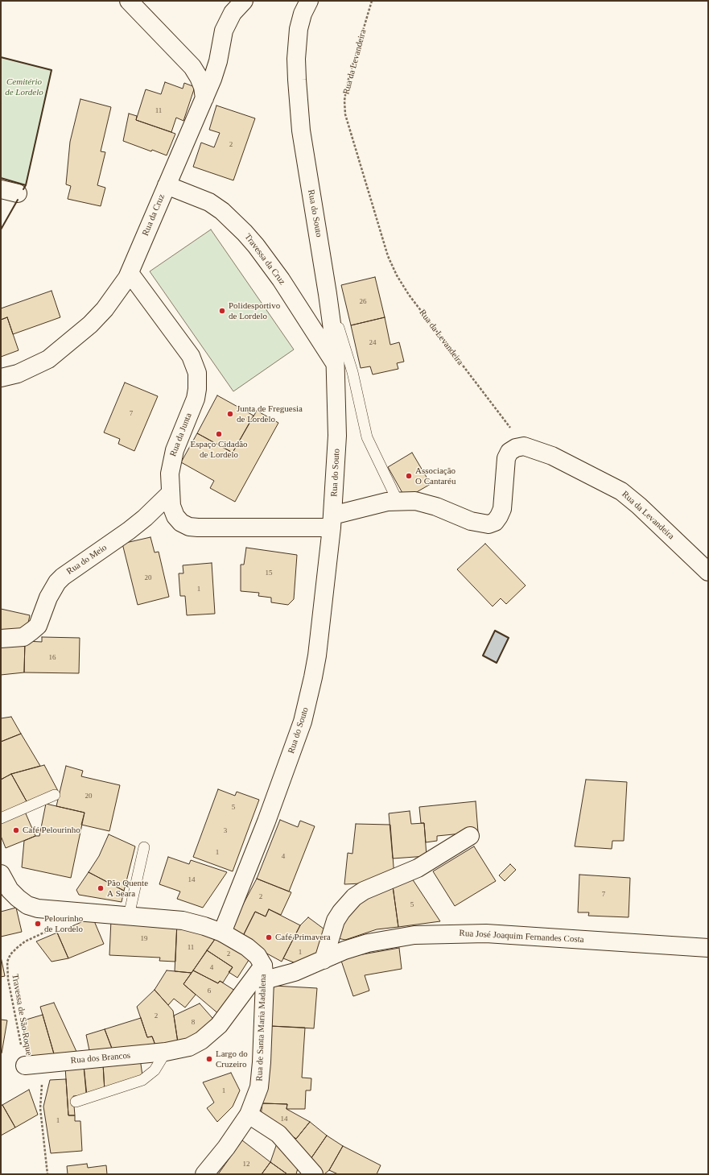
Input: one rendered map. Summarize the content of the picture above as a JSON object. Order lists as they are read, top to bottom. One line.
{"streets":{"street":["Rua da Levandeira","Rua do Souto","Rua da Cruz","Travessa da Cruz","Rua da Junta","Rua do Meio","Rua José Joaquim Fernandes Costa","Rua de Santa Maria Madalena","Rua dos Brancos"],"path":["Travessa de São Roque"]},"crossings":[["Rua da Levandeira","Rua da Junta"],["Rua do Souto","Travessa da Cruz"],["Rua do Souto","Rua da Junta"],["Rua do Souto","Rua de Santa Maria Madalena"],["Rua da Cruz","Travessa da Cruz"],["Rua da Cruz","Rua da Junta"],["Rua da Junta","Rua do Meio"],["Rua José Joaquim Fernandes Costa","Rua de Santa Maria Madalena"],["Travessa de São Roque","Rua dos Brancos"]],"parks":["Cemitério de Lordelo"],"places":["Polidesportivo de Lordelo","Junta de Freguesia de Lordelo","Espaço Cidadão de Lordelo","Associação O Cantaréu","Café Pelourinho","Pão Quente A Seara","Pelourinho de Lordelo","Café Primavera","Largo do Cruzeiro"],"house_numbers":["11","2","26","24","7","15","20","1","16","20","5","3","1","4","14","7","2","5","19","11","1","2","4","6","2","8","1","14","1","12"]}
